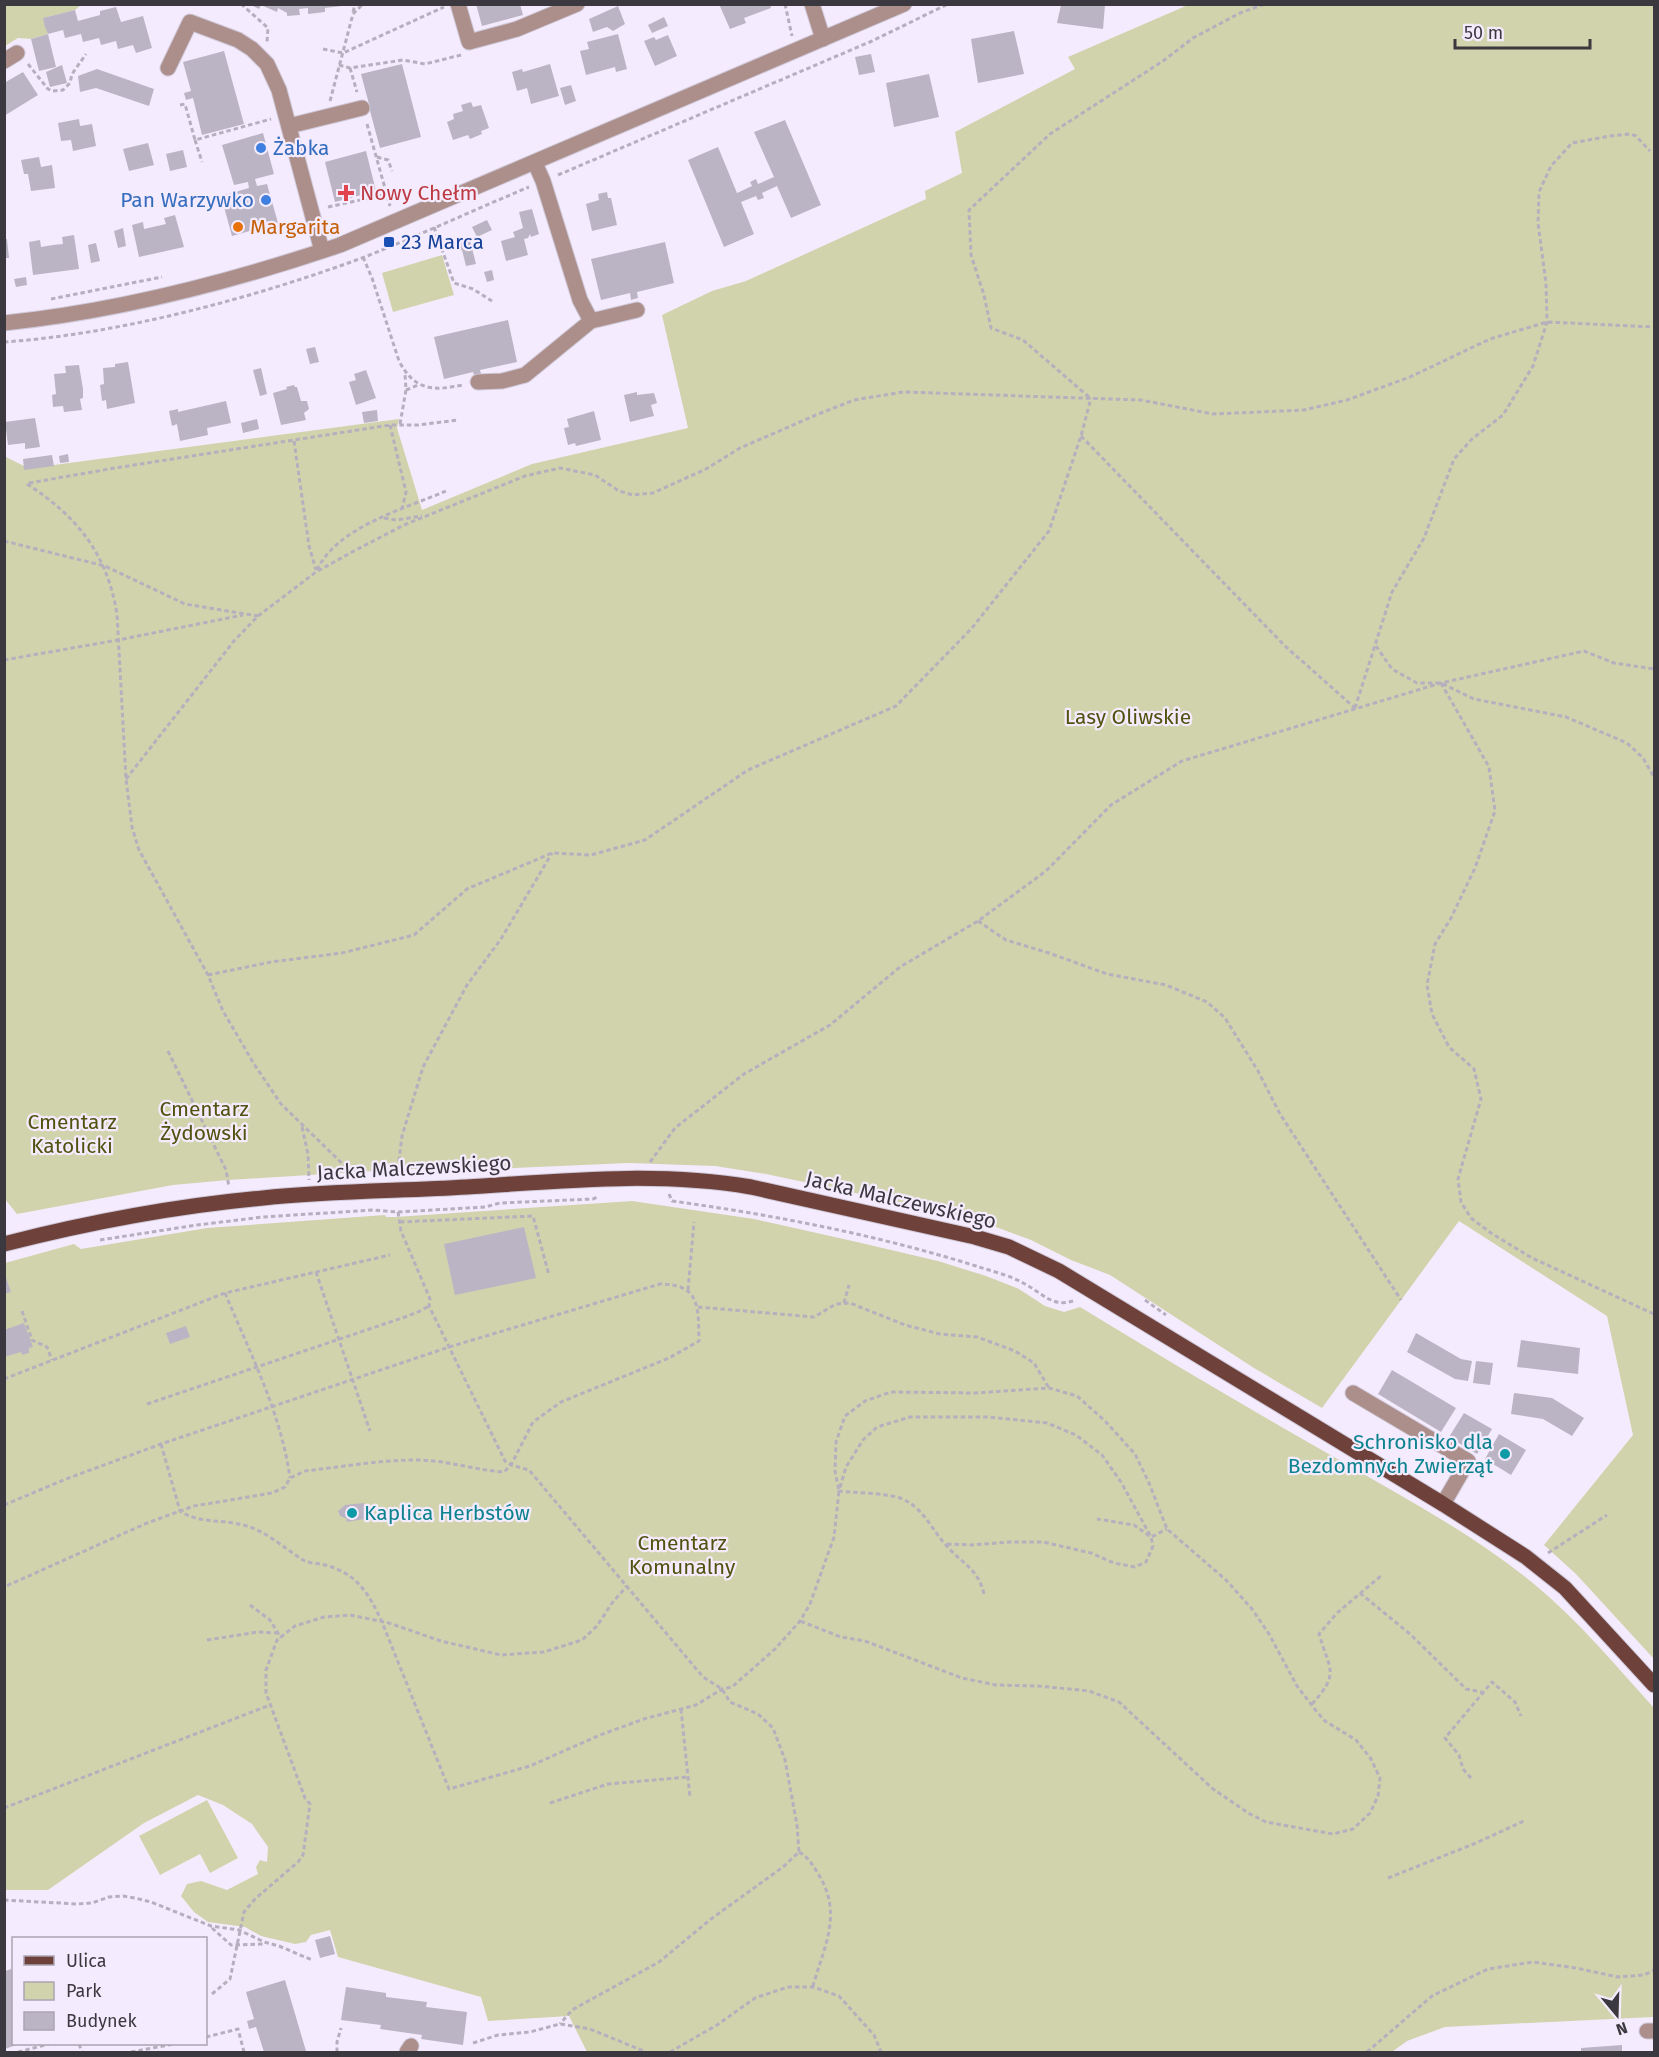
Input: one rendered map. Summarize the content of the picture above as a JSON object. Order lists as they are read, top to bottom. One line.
{"streets":{"main road":["Jacka Malczewskiego"]},"parks":["Lasy Oliwskie","Cmentarz Żydowski","Cmentarz Katolicki","Cmentarz Komunalny"],"places":{"other":["Żabka","Pan Warzywko","Margarita","Schronisko dla Bezdomnych Zwierząt","Kaplica Herbstów"],"health":["Nowy Chełm"],"transit":["23 Marca"]},"legend":["Ulica","Park","Budynek"],"scale_bar":"50 m","north":"bottom"}
